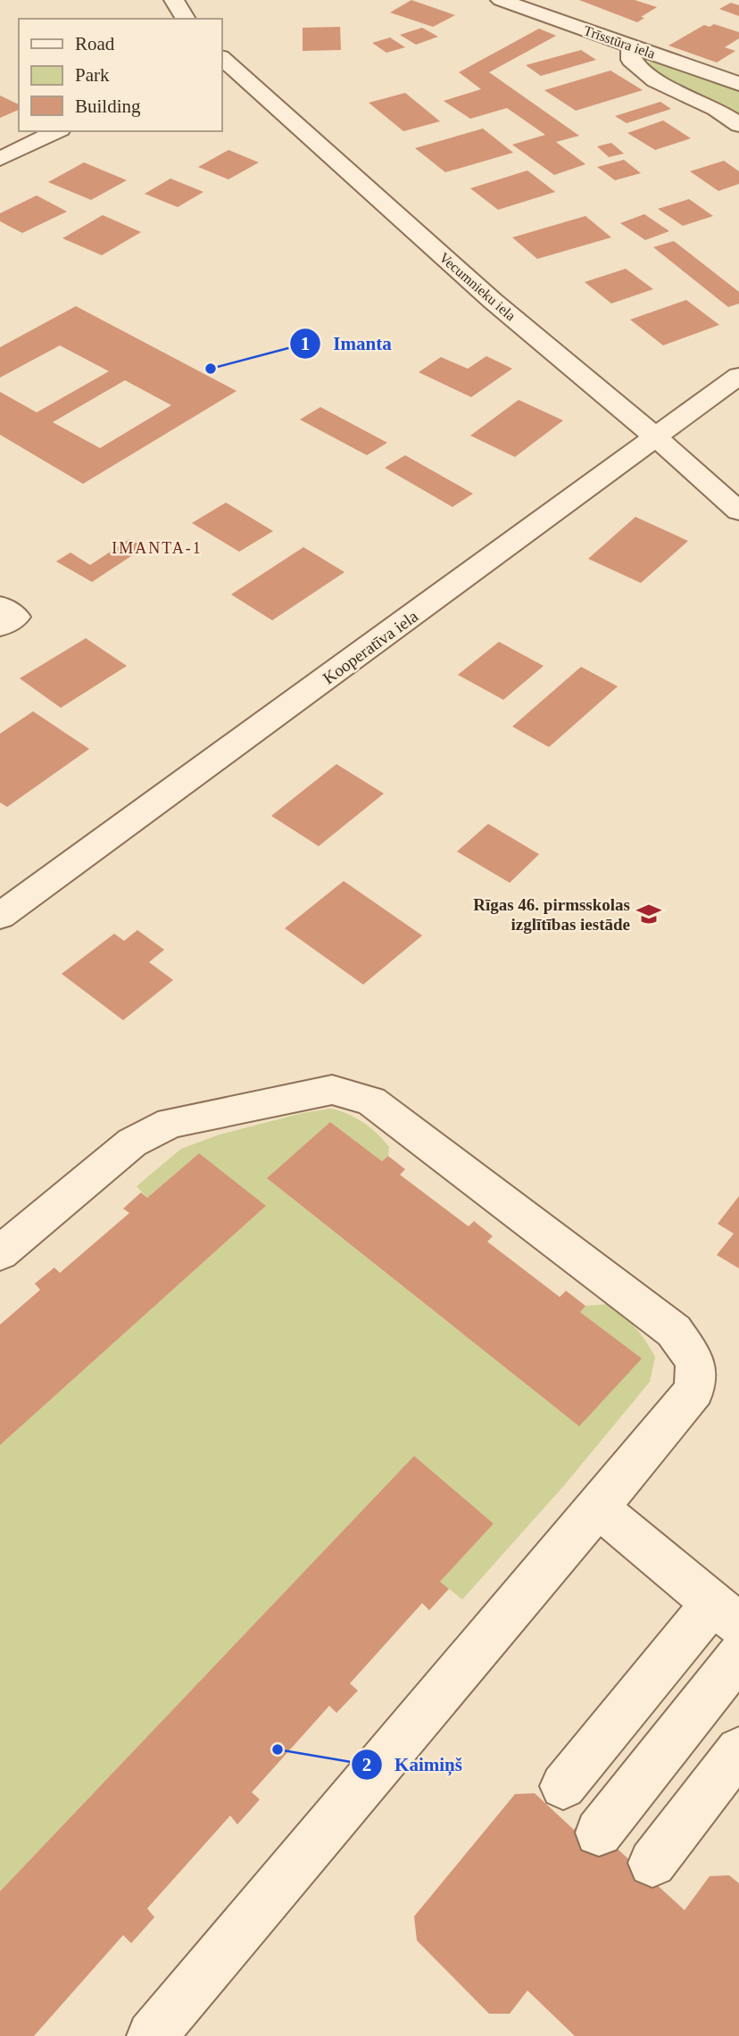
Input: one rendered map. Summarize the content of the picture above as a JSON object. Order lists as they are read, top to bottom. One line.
{"streets":{"street":["Trīsstūra iela","Vecumnieku iela","Kooperatīva iela"]},"crossings":[["Vecumnieku iela","Kooperatīva iela"]],"districts":["IMANTA-1"],"places":{"other":["Imanta","Kaimiņš"],"school or university":["Rīgas 46. pirmsskolas izglītības iestāde"]},"legend":["Road","Park","Building"]}
